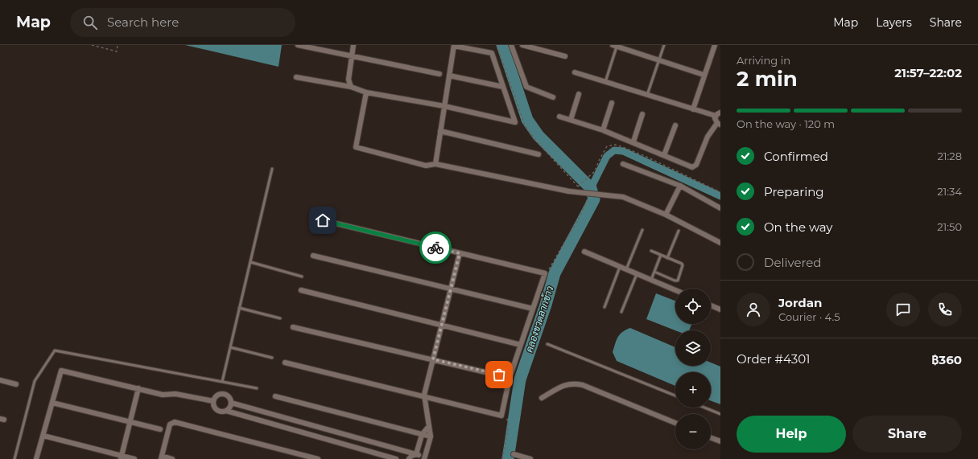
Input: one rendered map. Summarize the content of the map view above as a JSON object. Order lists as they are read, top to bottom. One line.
{"water":["คลองชวดลากข้าว"],"page":{"header":"Map","search":"Search here","nav":["Map","Layers","Share"],"heading":["2 min","Arriving in","21:57–22:02"],"panel":["Jordan","Courier · 4.5","Order #4301","฿360"],"bar":"On the way · 120 m","list":[["Confirmed","21:28"],["Preparing","21:34"],["On the way","21:50"],"Delivered"],"map_buttons":["+","−"],"buttons":["Help","Share"]}}
